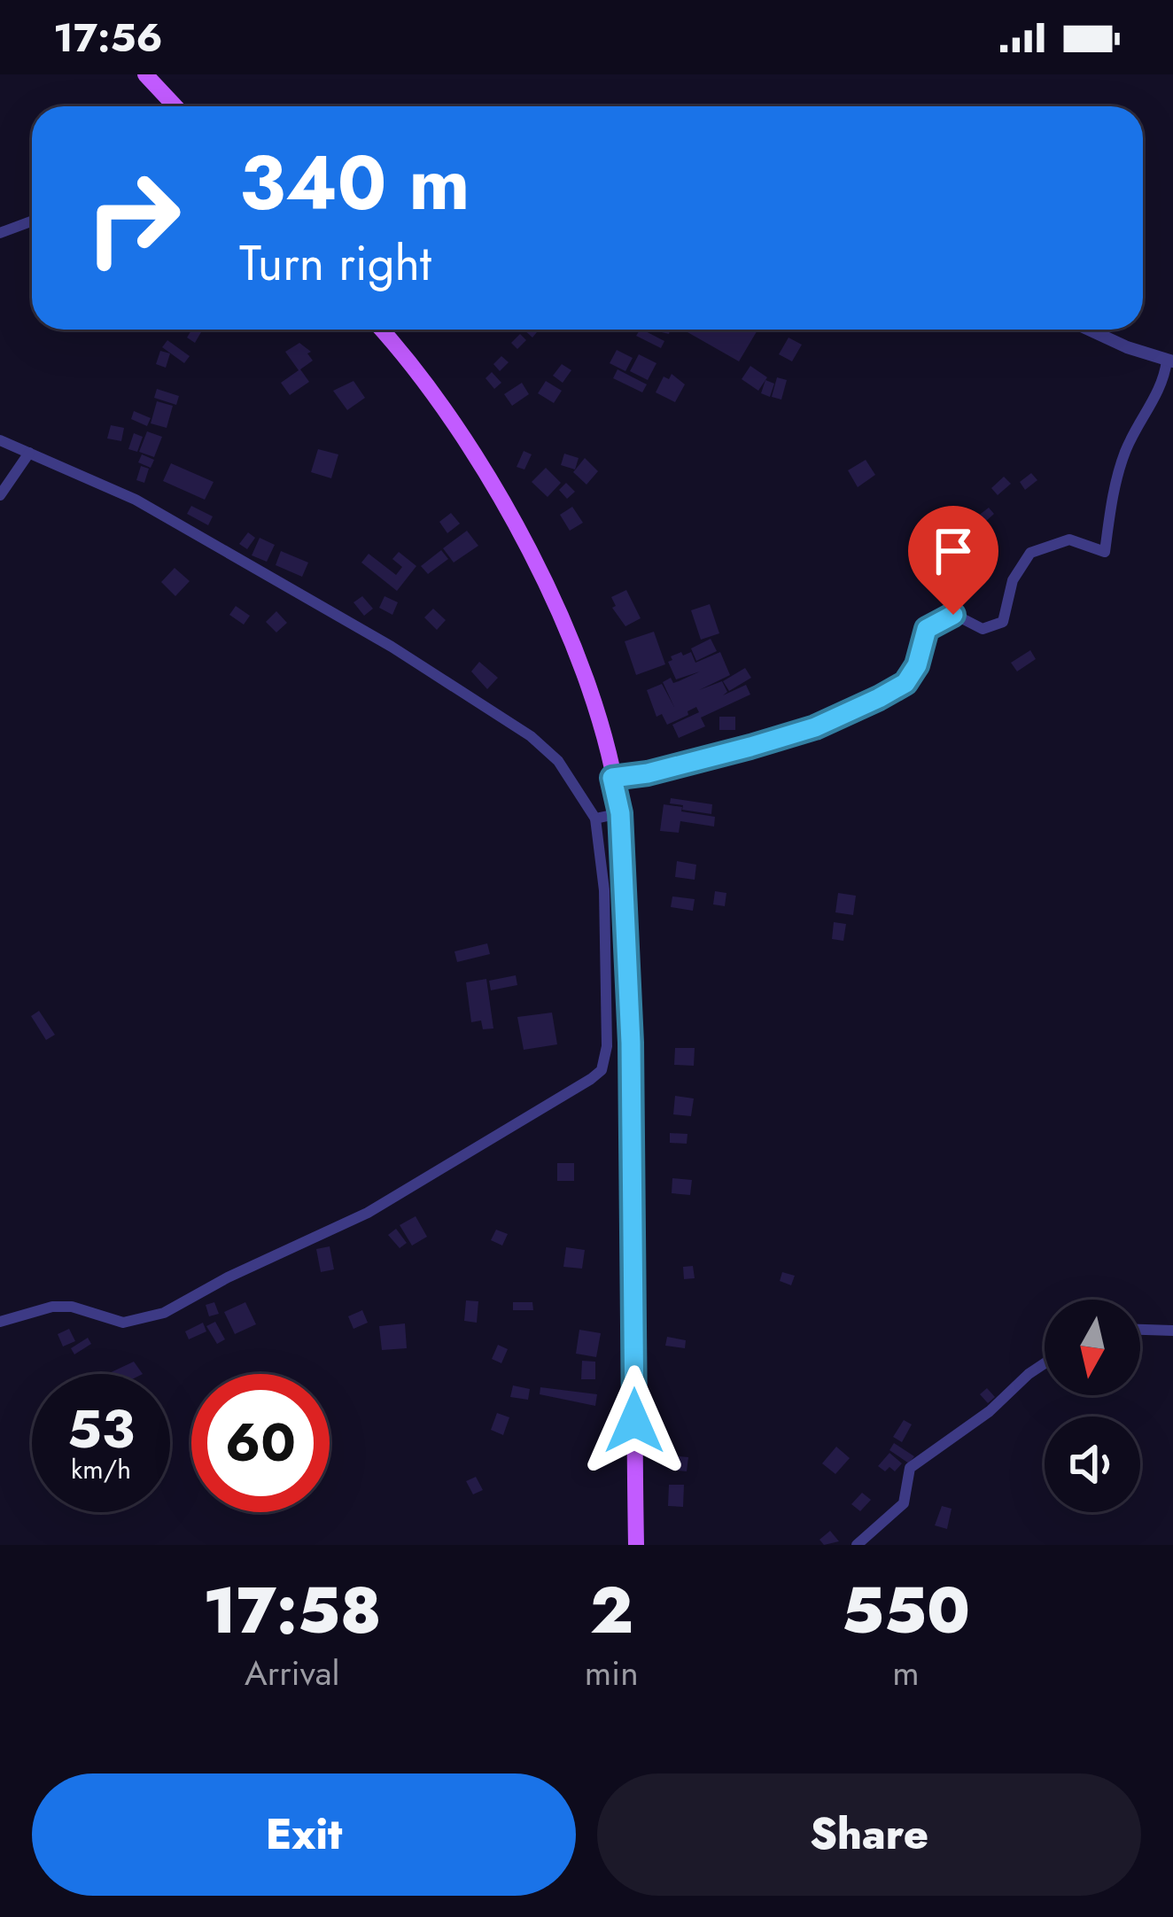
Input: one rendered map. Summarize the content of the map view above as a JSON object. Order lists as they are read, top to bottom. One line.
{"north":"bottom","page":{"status":"17:56","turn":["340 m","Turn right"],"speed":"53 km/h","limit":"60","eta":["17:58","Arrival","2","min","550","m"],"buttons":["Exit","Share"]}}
